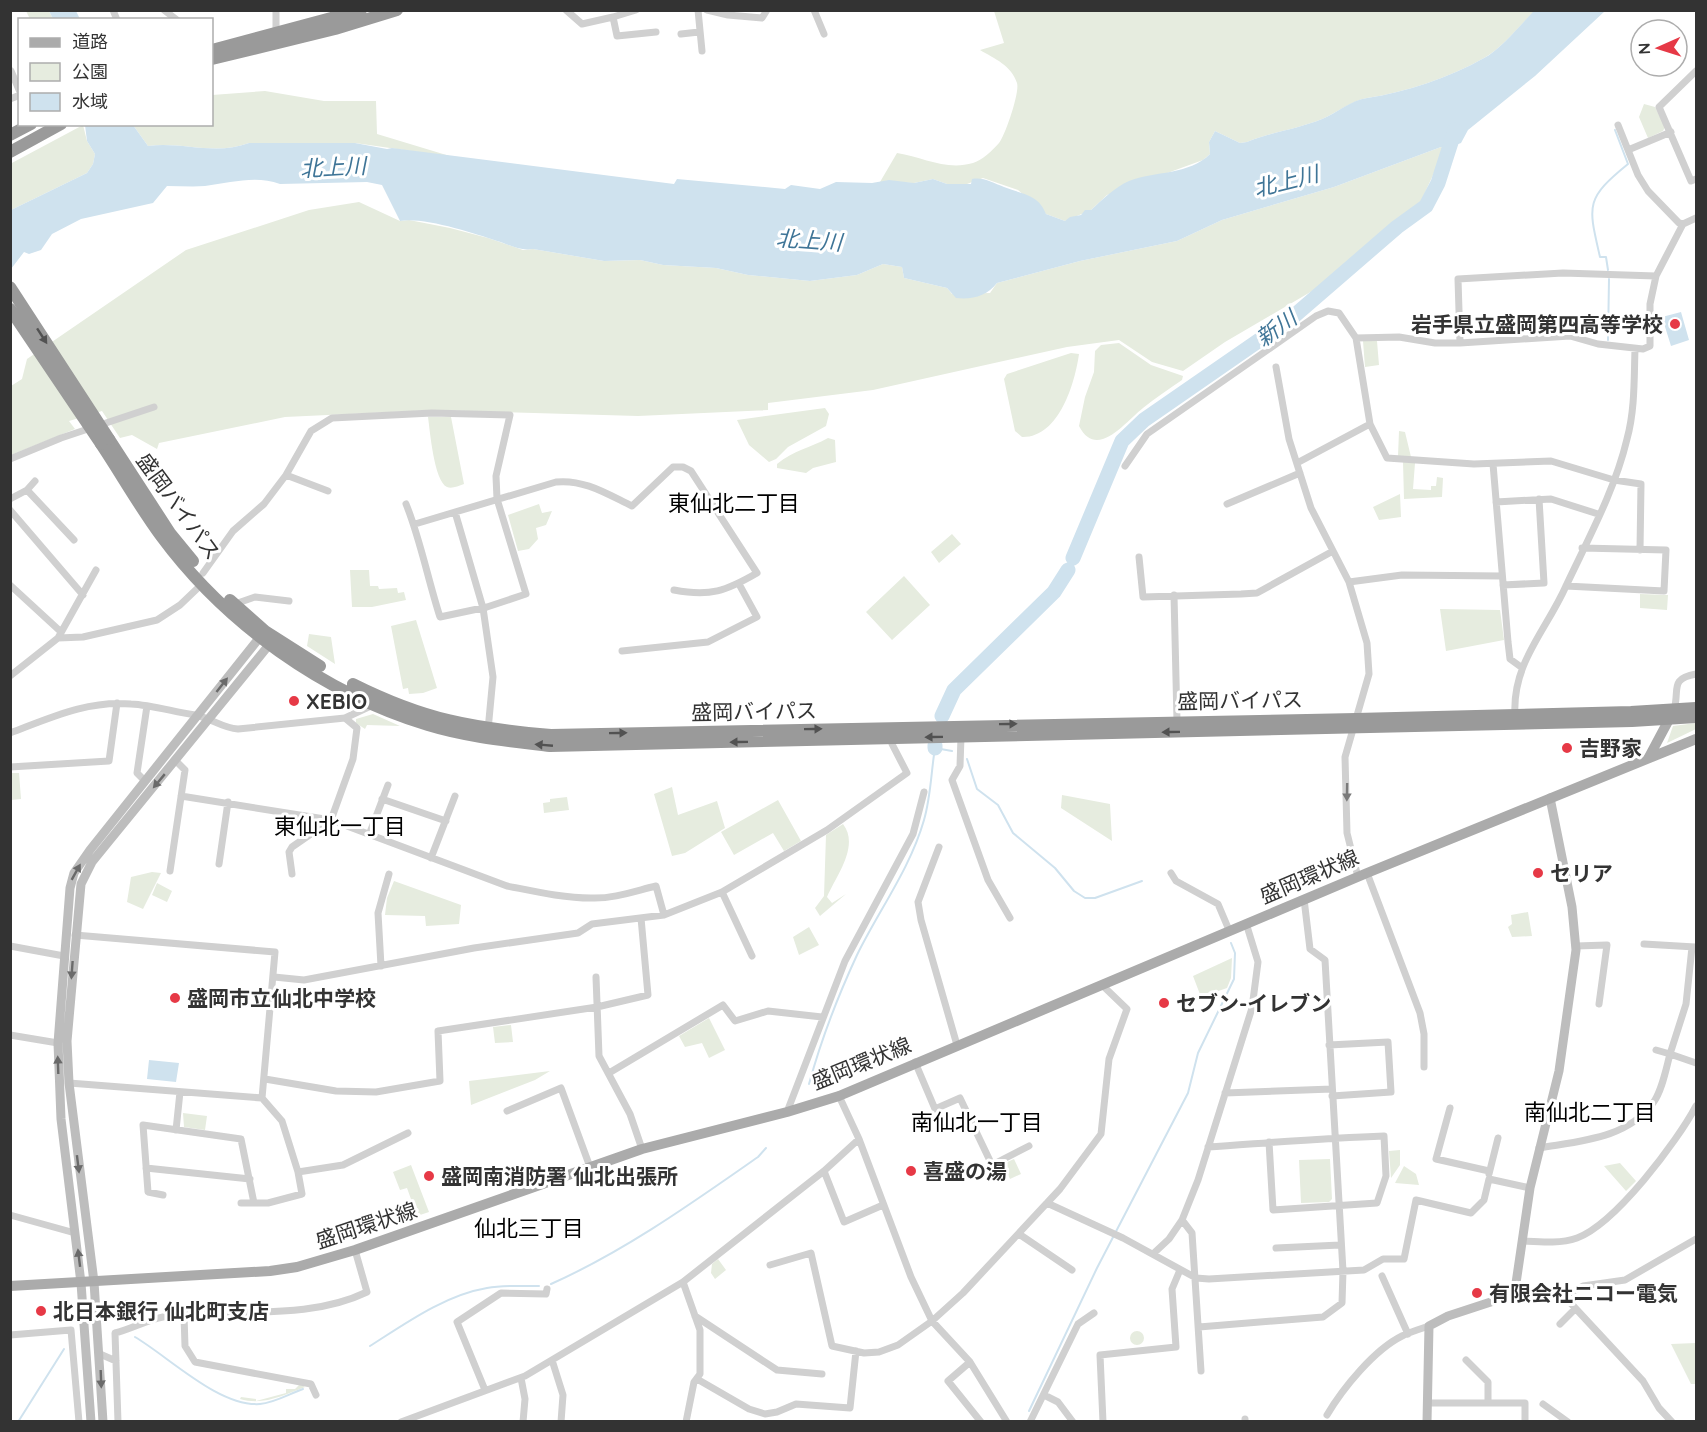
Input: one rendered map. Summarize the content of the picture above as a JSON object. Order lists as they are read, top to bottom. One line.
{"streets":{"highway":["盛岡バイパス"],"main road":["盛岡環状線"]},"districts":["東仙北二丁目","東仙北一丁目","南仙北二丁目","南仙北一丁目","仙北三丁目"],"water":["北上川","新川"],"places":["岩手県立盛岡第四高等学校","XEBIO","吉野家","セリア","盛岡市立仙北中学校","セブン-イレブン","喜盛の湯","盛岡南消防署 仙北出張所","有限会社ニコー電気","北日本銀行 仙北町支店"],"legend":["道路","公園","水域"],"north":"left"}
